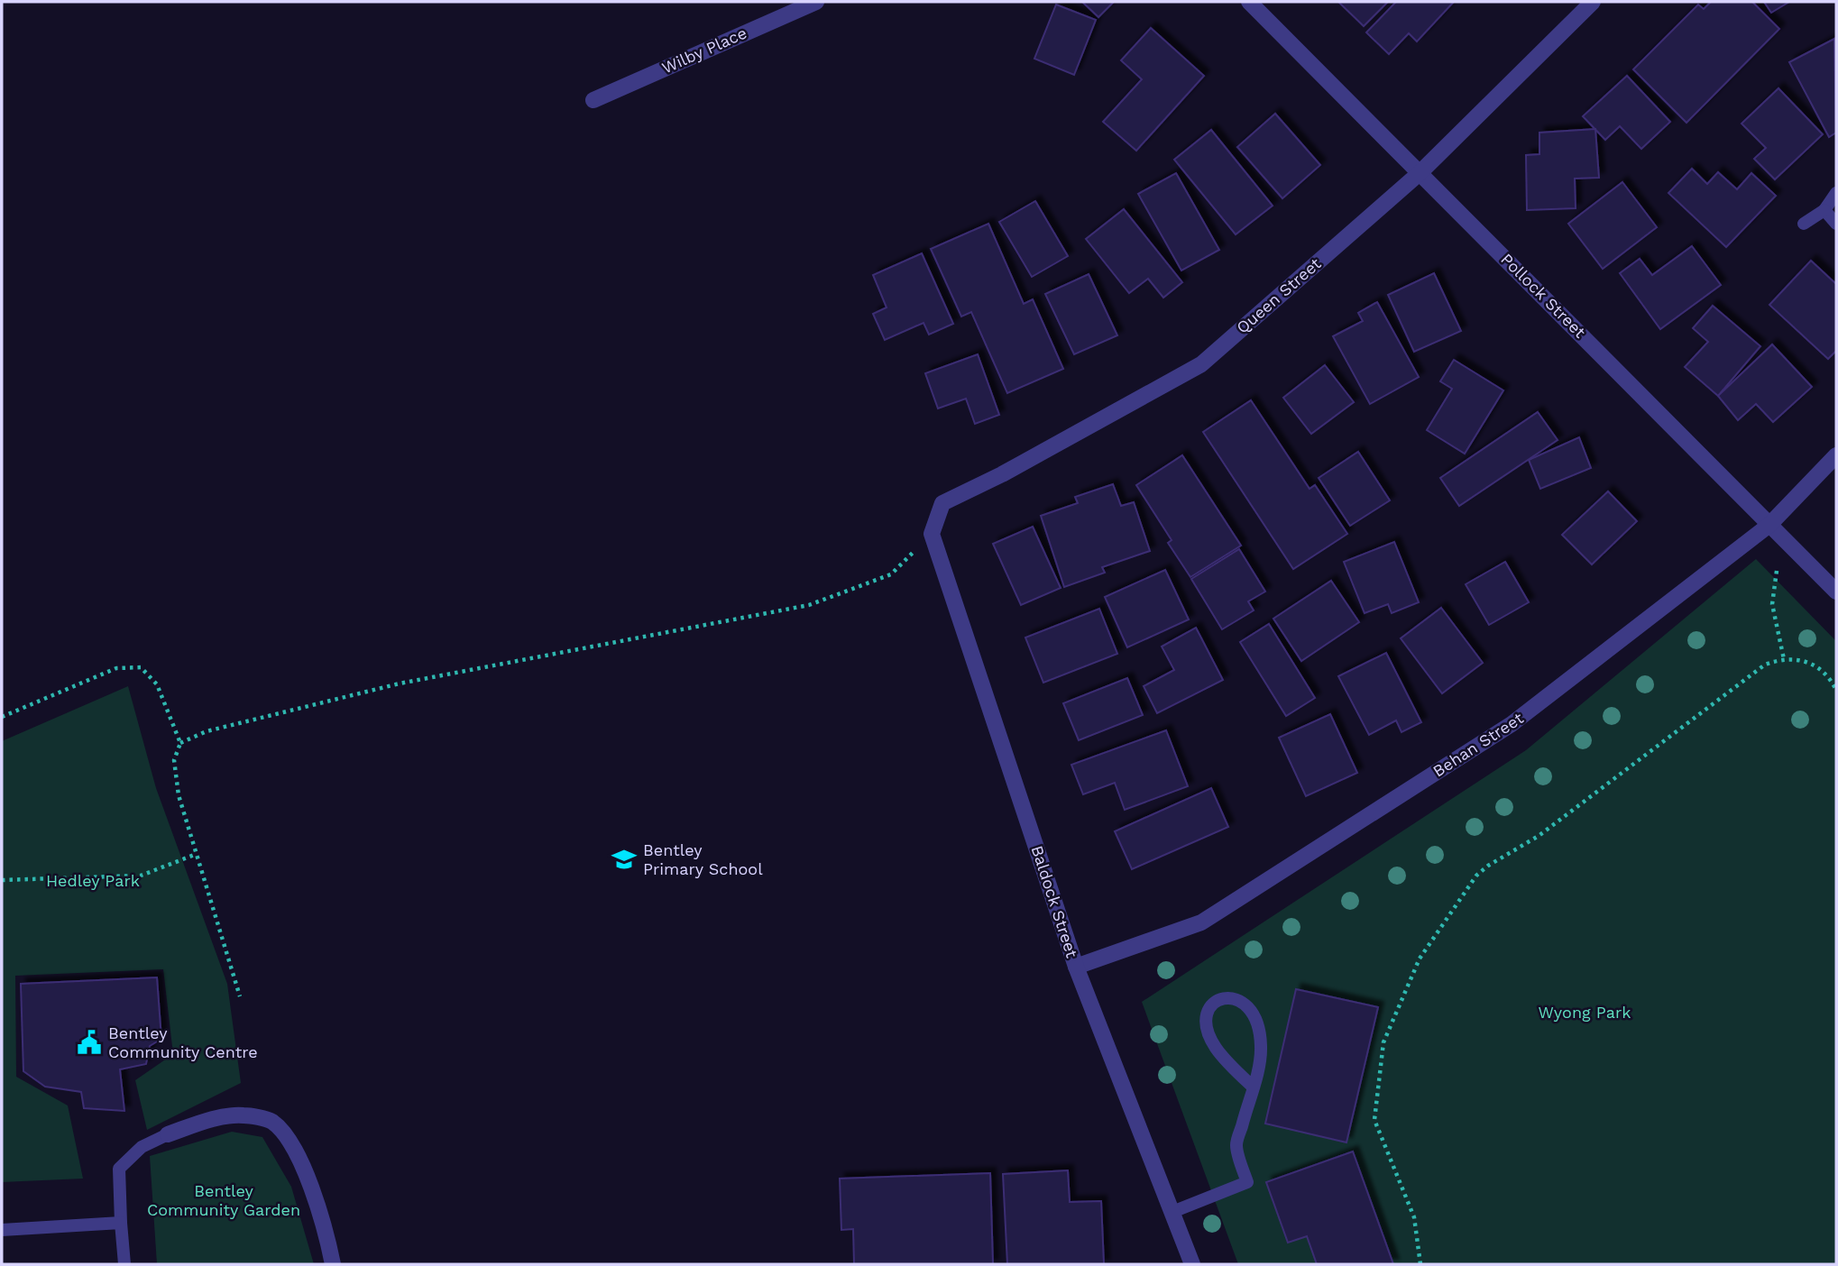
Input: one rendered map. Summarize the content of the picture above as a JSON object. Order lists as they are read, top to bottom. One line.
{"streets":{"street":["Wilby Place","Queen Street","Pollock Street","Behan Street","Baldock Street"]},"crossings":[["Queen Street","Pollock Street"],["Queen Street","Baldock Street"],["Pollock Street","Behan Street"],["Behan Street","Baldock Street"]],"parks":["Hedley Park","Wyong Park","Bentley Community Garden"],"places":{"school or university":["Bentley Primary School"],"public building":["Bentley Community Centre"]}}
